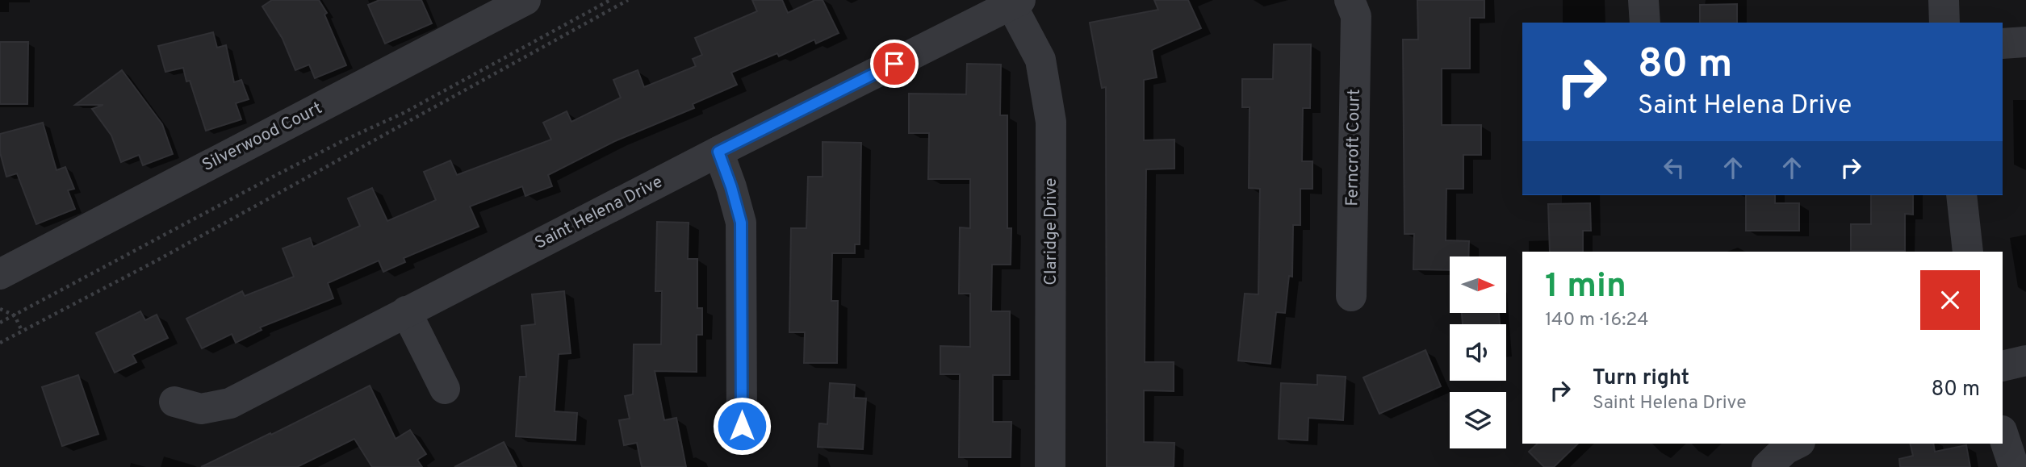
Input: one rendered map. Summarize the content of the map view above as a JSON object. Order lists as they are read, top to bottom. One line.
{"streets":{"street":["Silverwood Court","Ferncroft Court","Saint Helena Drive","Claridge Drive"]},"crossings":[["Saint Helena Drive","Claridge Drive"]],"north":"right","page":{"turn":["80 m","Saint Helena Drive"],"heading":["1 min","140 m · 16:24"],"list":[{"name":"Turn right","note":"Saint Helena Drive","value":"80 m"}]}}
